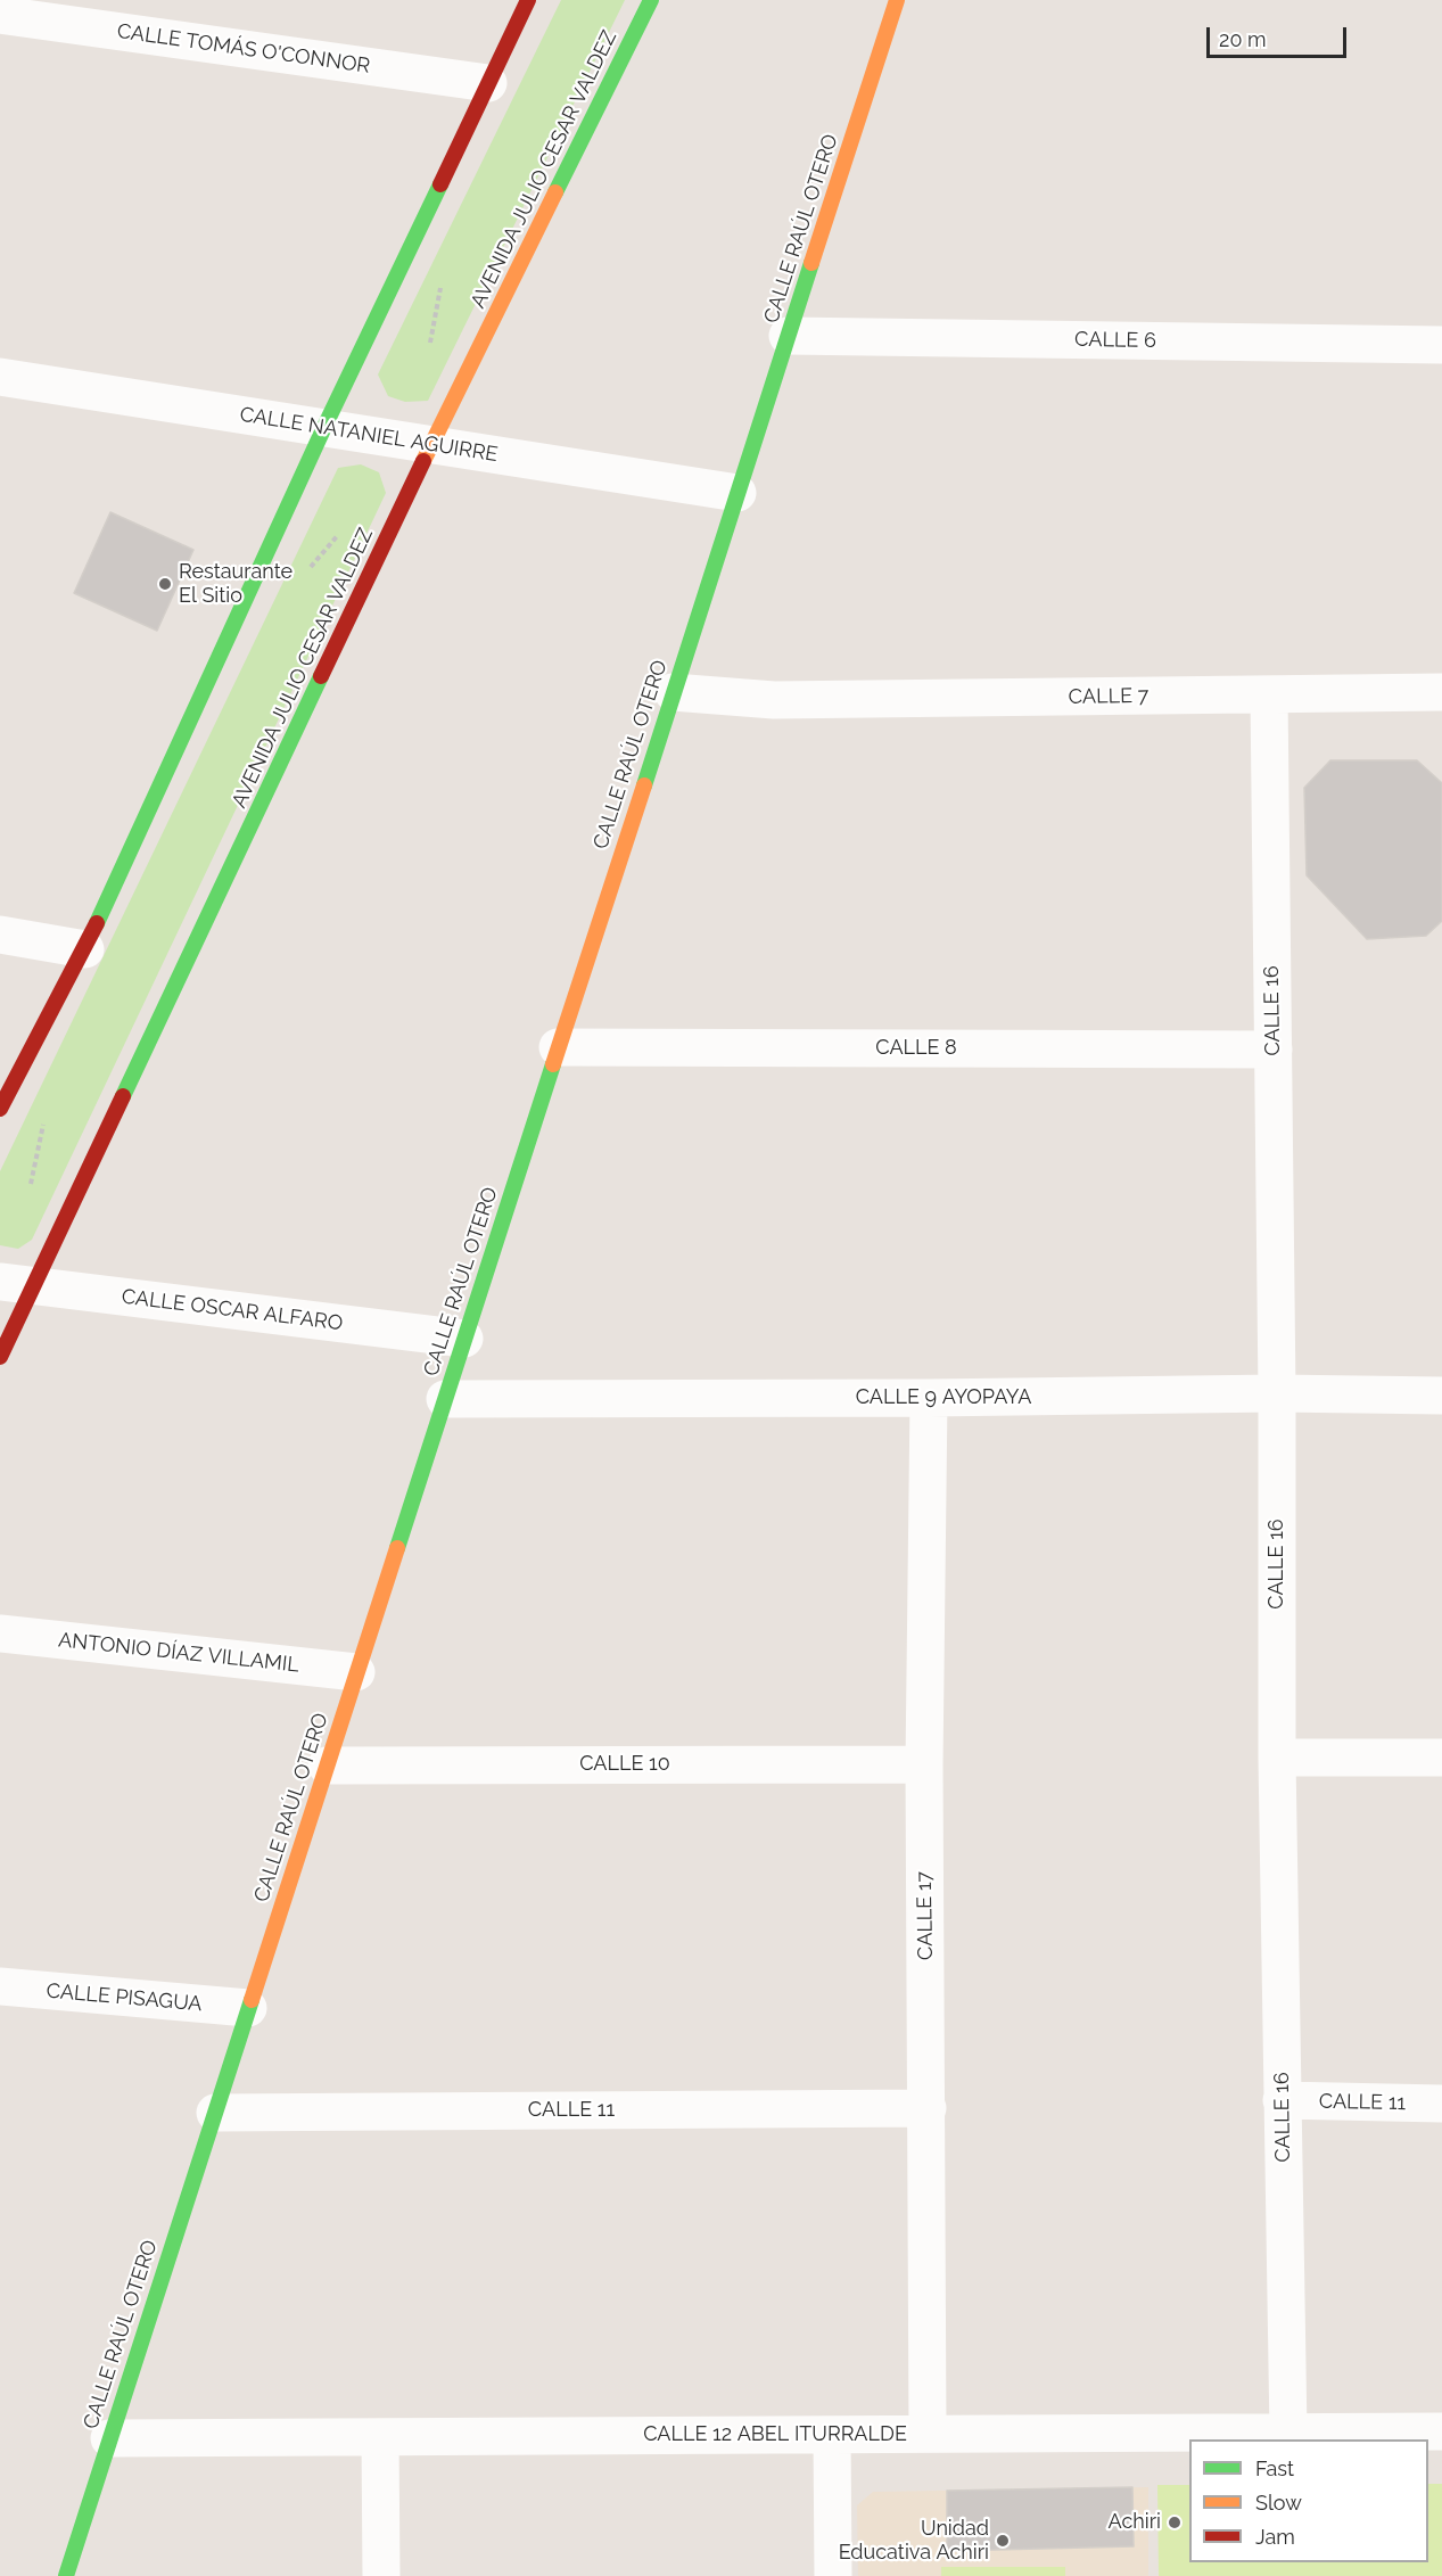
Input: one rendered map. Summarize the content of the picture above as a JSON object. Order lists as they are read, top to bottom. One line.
{"streets":{"street":["CALLE TOMÁS O'CONNOR","AVENIDA JULIO CESAR VALDEZ","CALLE RAÚL OTERO","CALLE 6","CALLE NATANIEL AGUIRRE","CALLE 7","CALLE 16","CALLE 8","CALLE OSCAR ALFARO","CALLE 9 AYOPAYA","ANTONIO DÍAZ VILLAMIL","CALLE 10","CALLE 17","CALLE PISAGUA","CALLE 11","CALLE 12 ABEL ITURRALDE"]},"crossings":[["AVENIDA JULIO CESAR VALDEZ","CALLE NATANIEL AGUIRRE"],["AVENIDA JULIO CESAR VALDEZ","CALLE OSCAR ALFARO"],["CALLE RAÚL OTERO","CALLE 6"],["CALLE RAÚL OTERO","CALLE NATANIEL AGUIRRE"],["CALLE RAÚL OTERO","CALLE 7"],["CALLE RAÚL OTERO","CALLE 8"],["CALLE RAÚL OTERO","CALLE OSCAR ALFARO"],["CALLE RAÚL OTERO","CALLE 9 AYOPAYA"],["CALLE RAÚL OTERO","ANTONIO DÍAZ VILLAMIL"],["CALLE RAÚL OTERO","CALLE 10"],["CALLE RAÚL OTERO","CALLE PISAGUA"],["CALLE RAÚL OTERO","CALLE 11"],["CALLE RAÚL OTERO","CALLE 12 ABEL ITURRALDE"],["CALLE 7","CALLE 16"],["CALLE 16","CALLE 8"],["CALLE 16","CALLE 9 AYOPAYA"],["CALLE 16","CALLE 11"],["CALLE 16","CALLE 12 ABEL ITURRALDE"],["CALLE 9 AYOPAYA","CALLE 17"],["CALLE 10","CALLE 17"],["CALLE 17","CALLE 11"],["CALLE 17","CALLE 12 ABEL ITURRALDE"]],"places":["Restaurante El Sitio","Achiri","Unidad Educativa Achiri"],"legend":["Fast","Slow","Jam"],"scale_bar":"20 m"}
